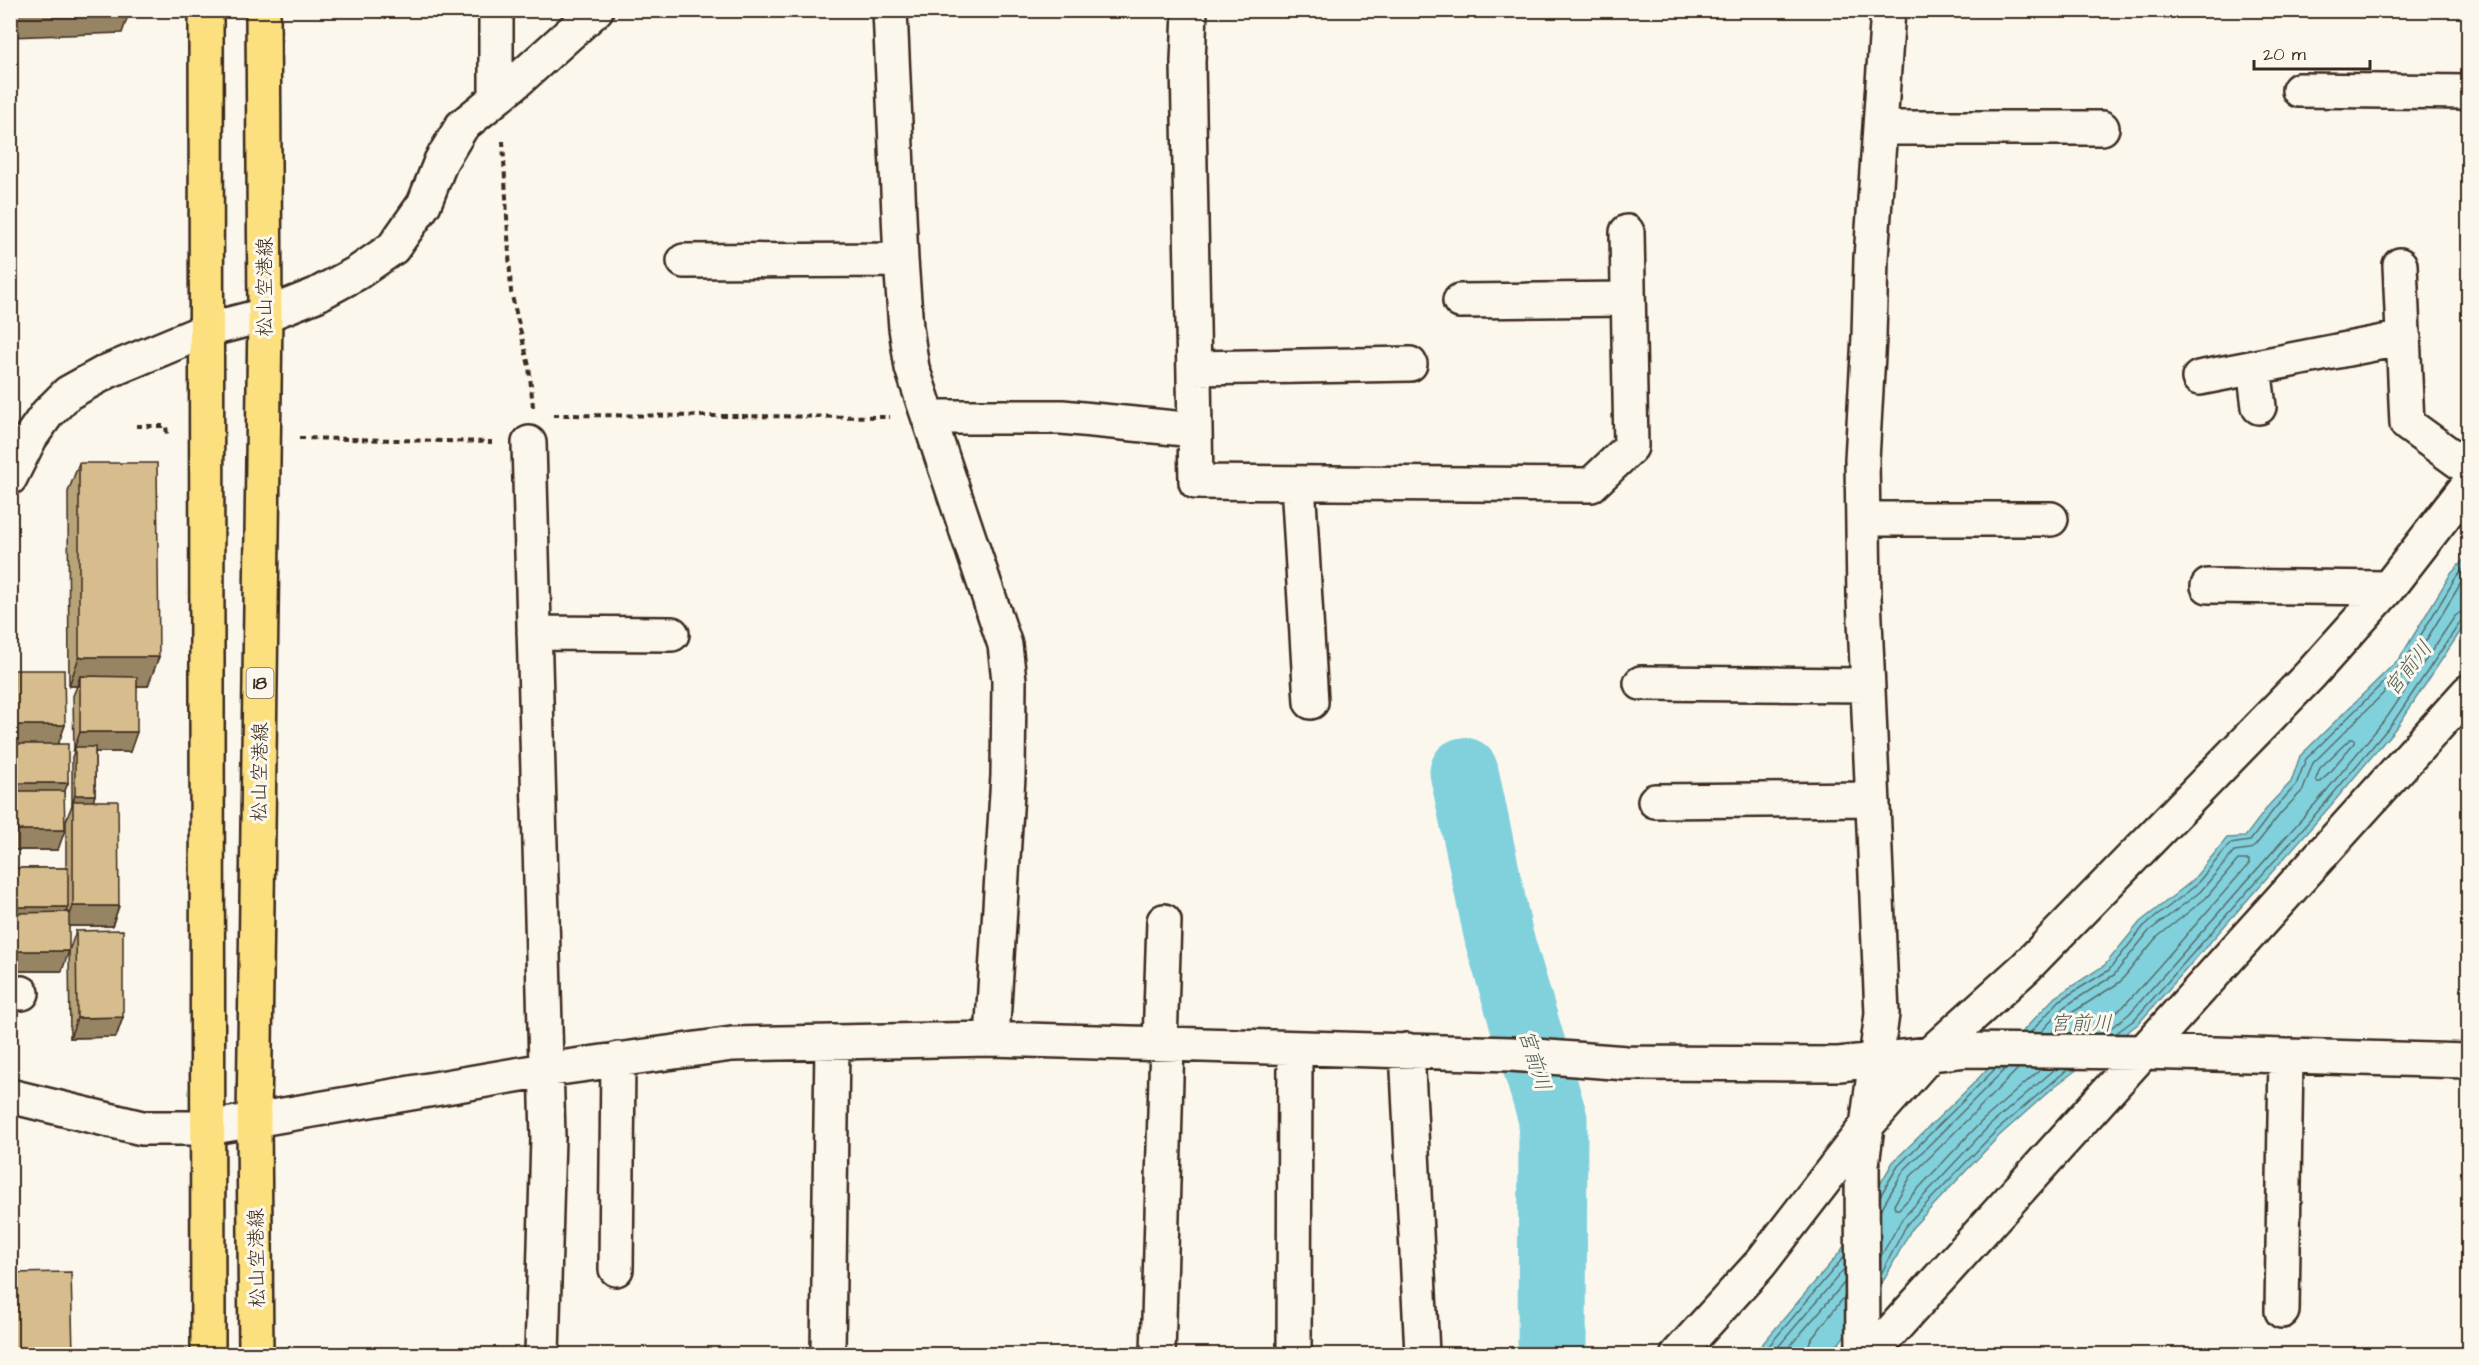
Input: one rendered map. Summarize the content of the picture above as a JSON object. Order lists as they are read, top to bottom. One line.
{"streets":{"main road":["松山空港線","18"]},"water":["宮前川"],"scale_bar":"20 m"}
